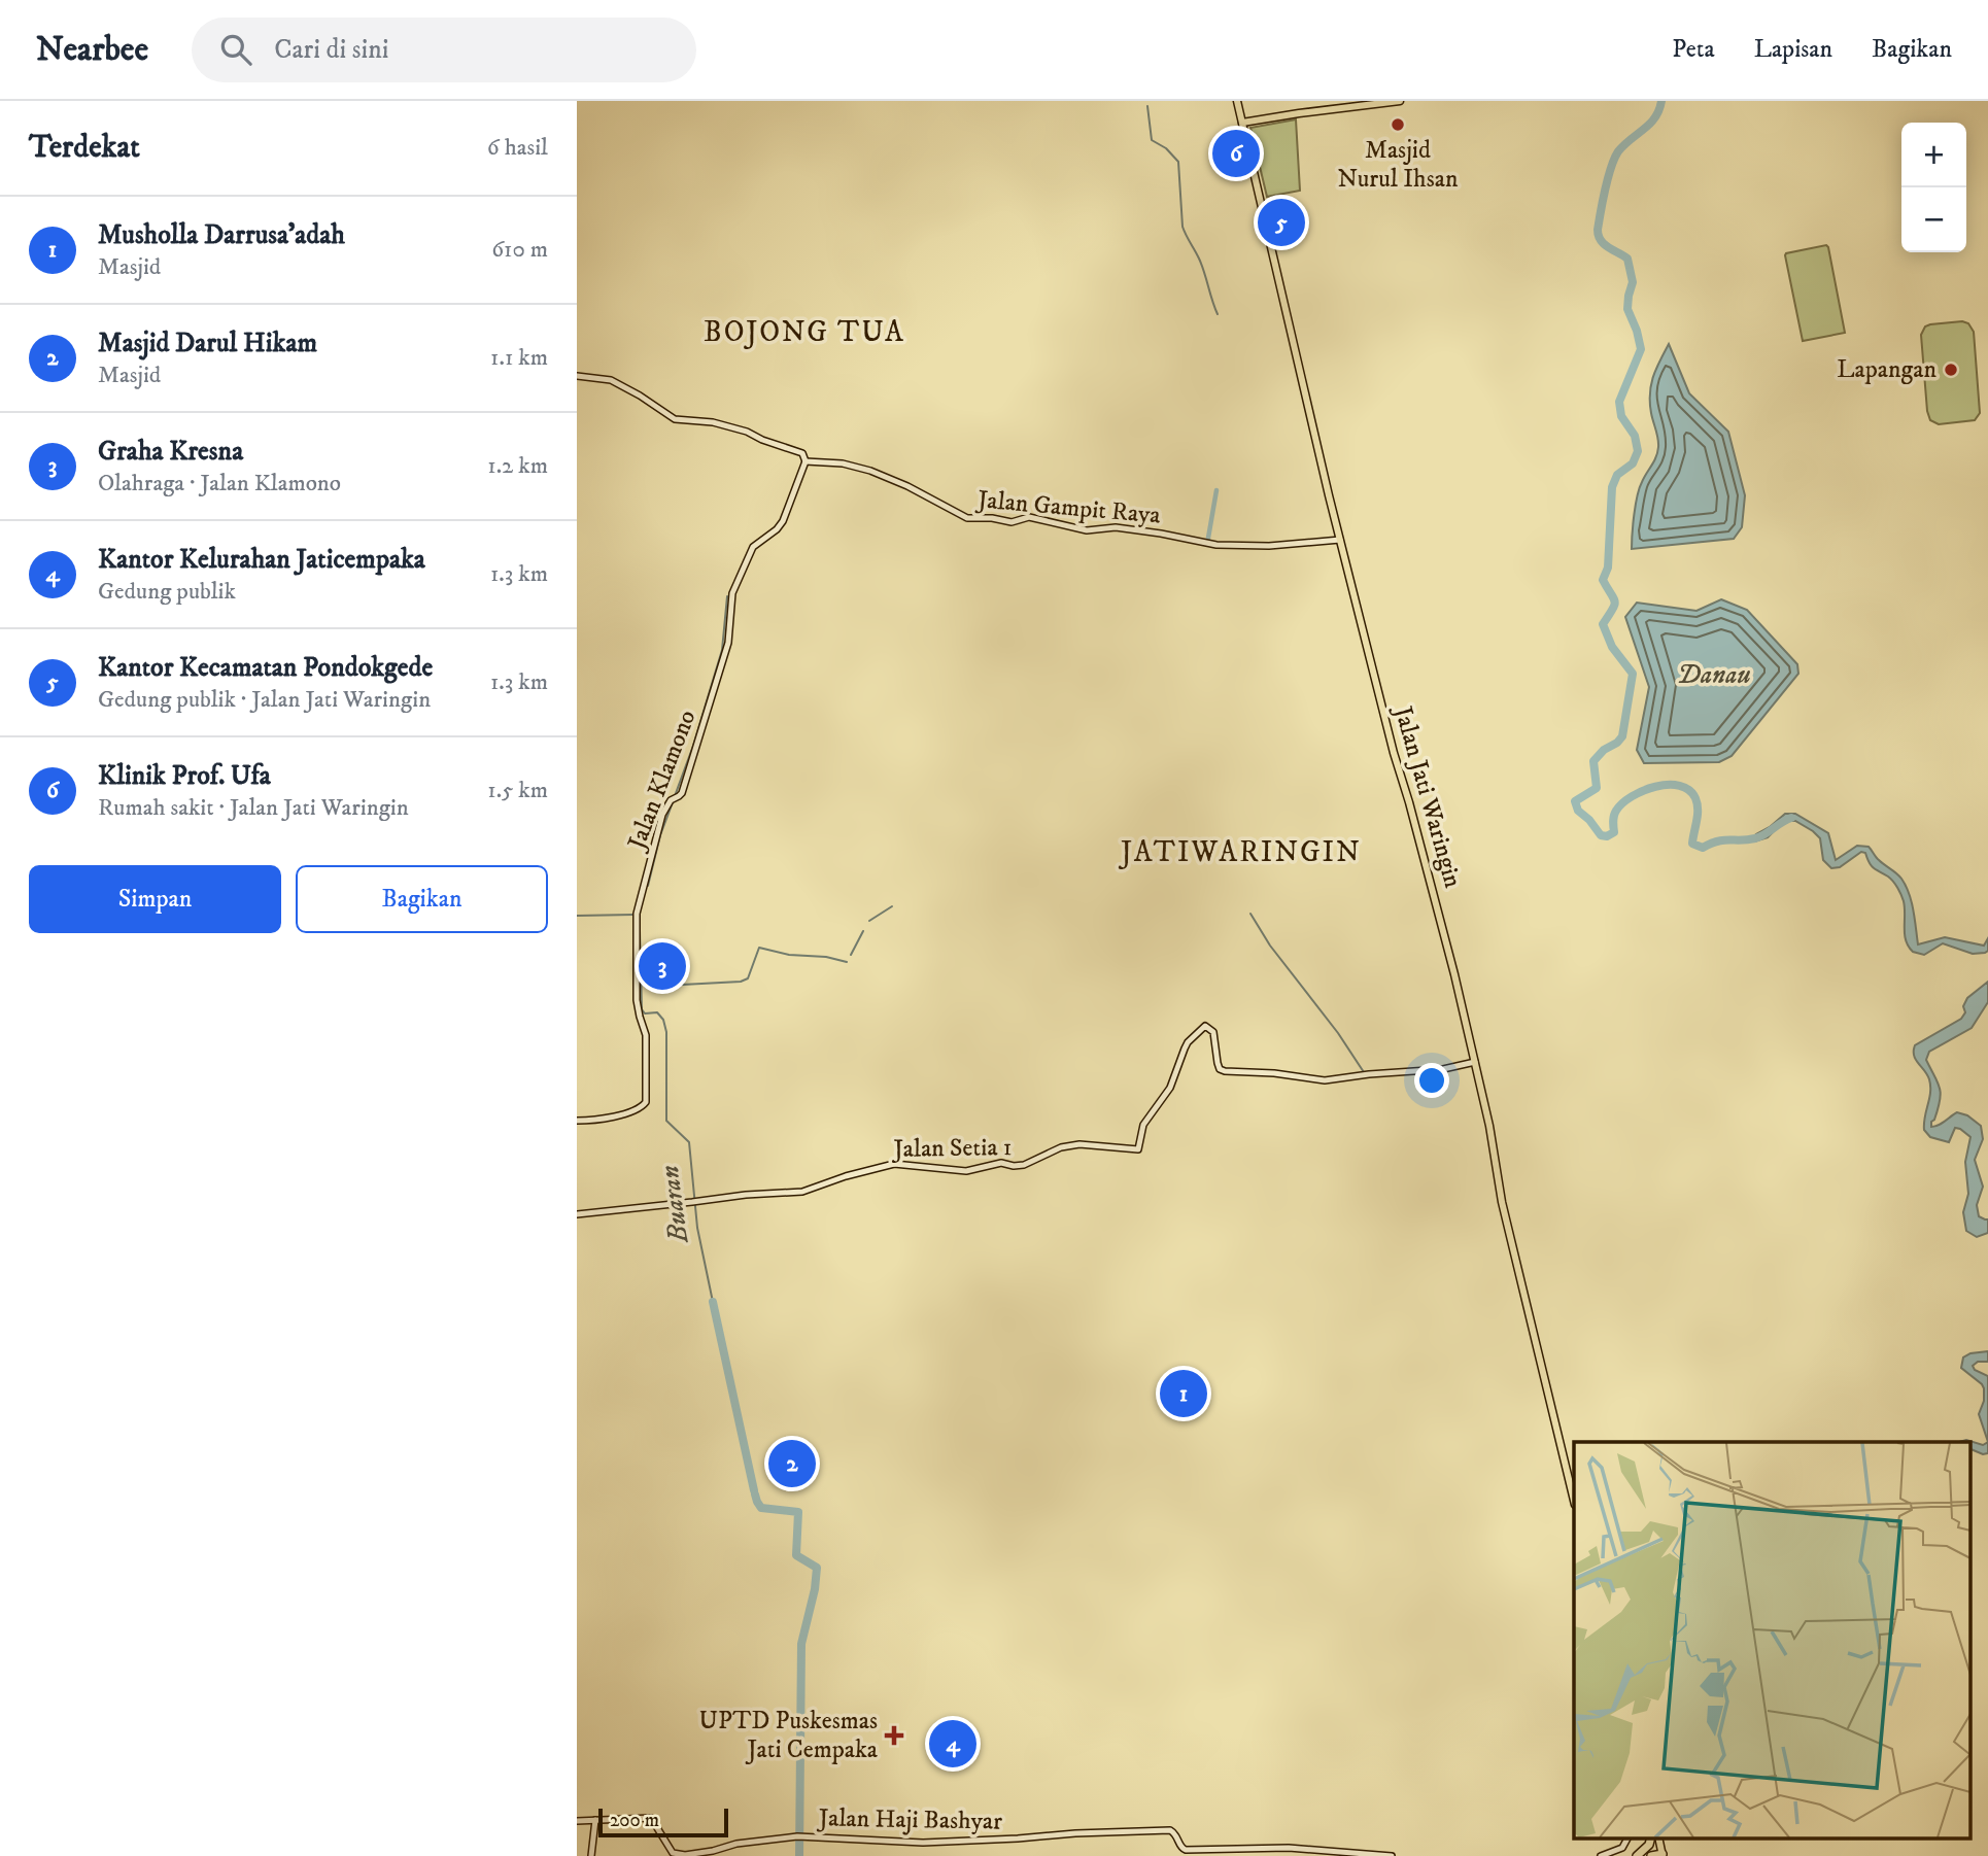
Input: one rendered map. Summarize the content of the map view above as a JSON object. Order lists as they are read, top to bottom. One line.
{"streets":{"main road":["Jalan Jati Waringin"],"street":["Jalan Gampit Raya","Jalan Klamono","Jalan Setia 1","Jalan Haji Bashyar"]},"crossings":[["Jalan Gampit Raya","Jalan Klamono"],["Jalan Gampit Raya","Jalan Jati Waringin"],["Jalan Jati Waringin","Jalan Setia 1"]],"districts":["BOJONG TUA","JATIWARINGIN"],"water":["Danau","Buaran"],"places":{"other":["Masjid Nurul Ihsan","Lapangan"],"health":["UPTD Puskesmas Jati Cempaka"]},"scale_bar":"200 m","page":{"header":"Nearbee","search":"Cari di sini","nav":["Peta","Lapisan","Bagikan"],"heading":["Terdekat","6 hasil"],"map_buttons":["+","−"],"pins":["6","5","3","1","2","4"],"list":[{"mark":"1","name":"Musholla Darrusa'adah","note":"Masjid","value":"610 m"},{"mark":"2","name":"Masjid Darul Hikam","note":"Masjid","value":"1.1 km"},{"mark":"3","name":"Graha Kresna","note":"Olahraga · Jalan Klamono","value":"1.2 km"},{"mark":"4","name":"Kantor Kelurahan Jaticempaka","note":"Gedung publik","value":"1.3 km"},{"mark":"5","name":"Kantor Kecamatan Pondokgede","note":"Gedung publik · Jalan Jati Waringin","value":"1.3 km"},{"mark":"6","name":"Klinik Prof. Ufa","note":"Rumah sakit · Jalan Jati Waringin","value":"1.5 km"}],"buttons":["Simpan","Bagikan"],"scale":"200 m"}}
